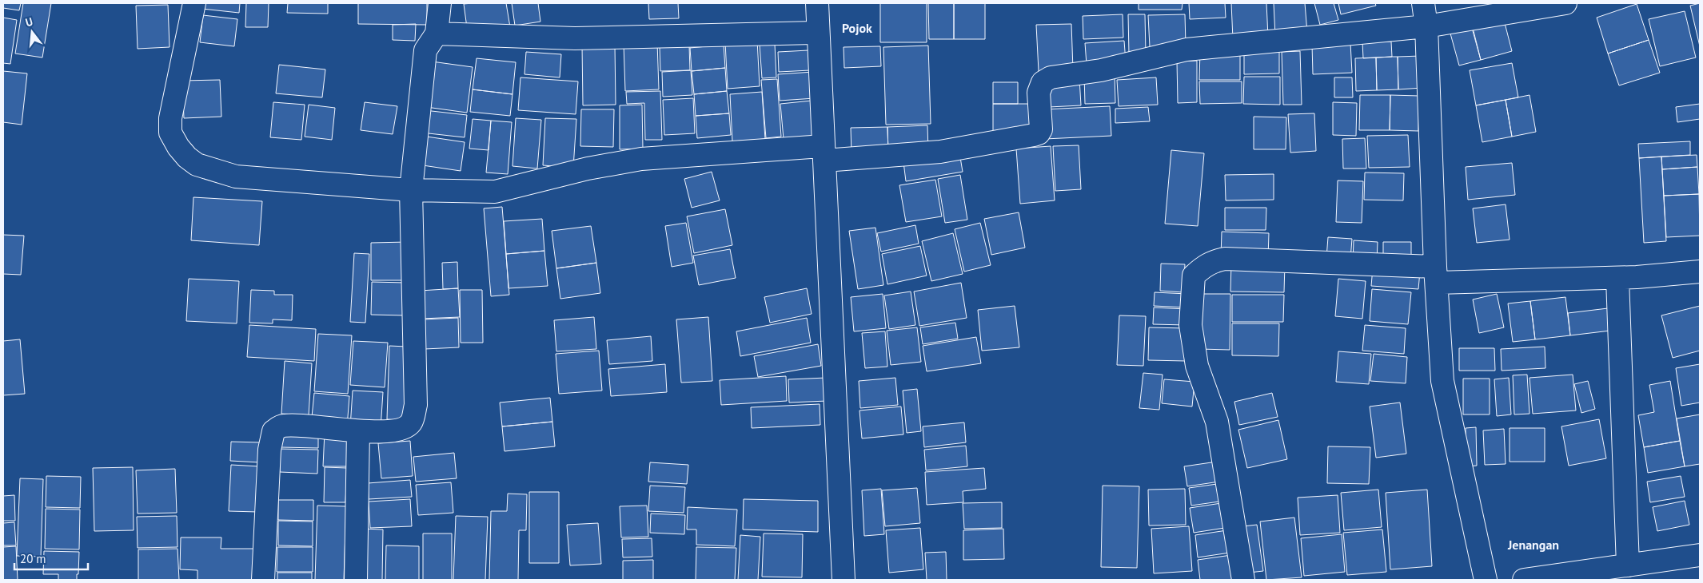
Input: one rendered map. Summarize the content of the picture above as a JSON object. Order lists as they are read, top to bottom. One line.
{"districts":["Pojok","Jenangan"],"scale_bar":"20 m","north":"top"}
